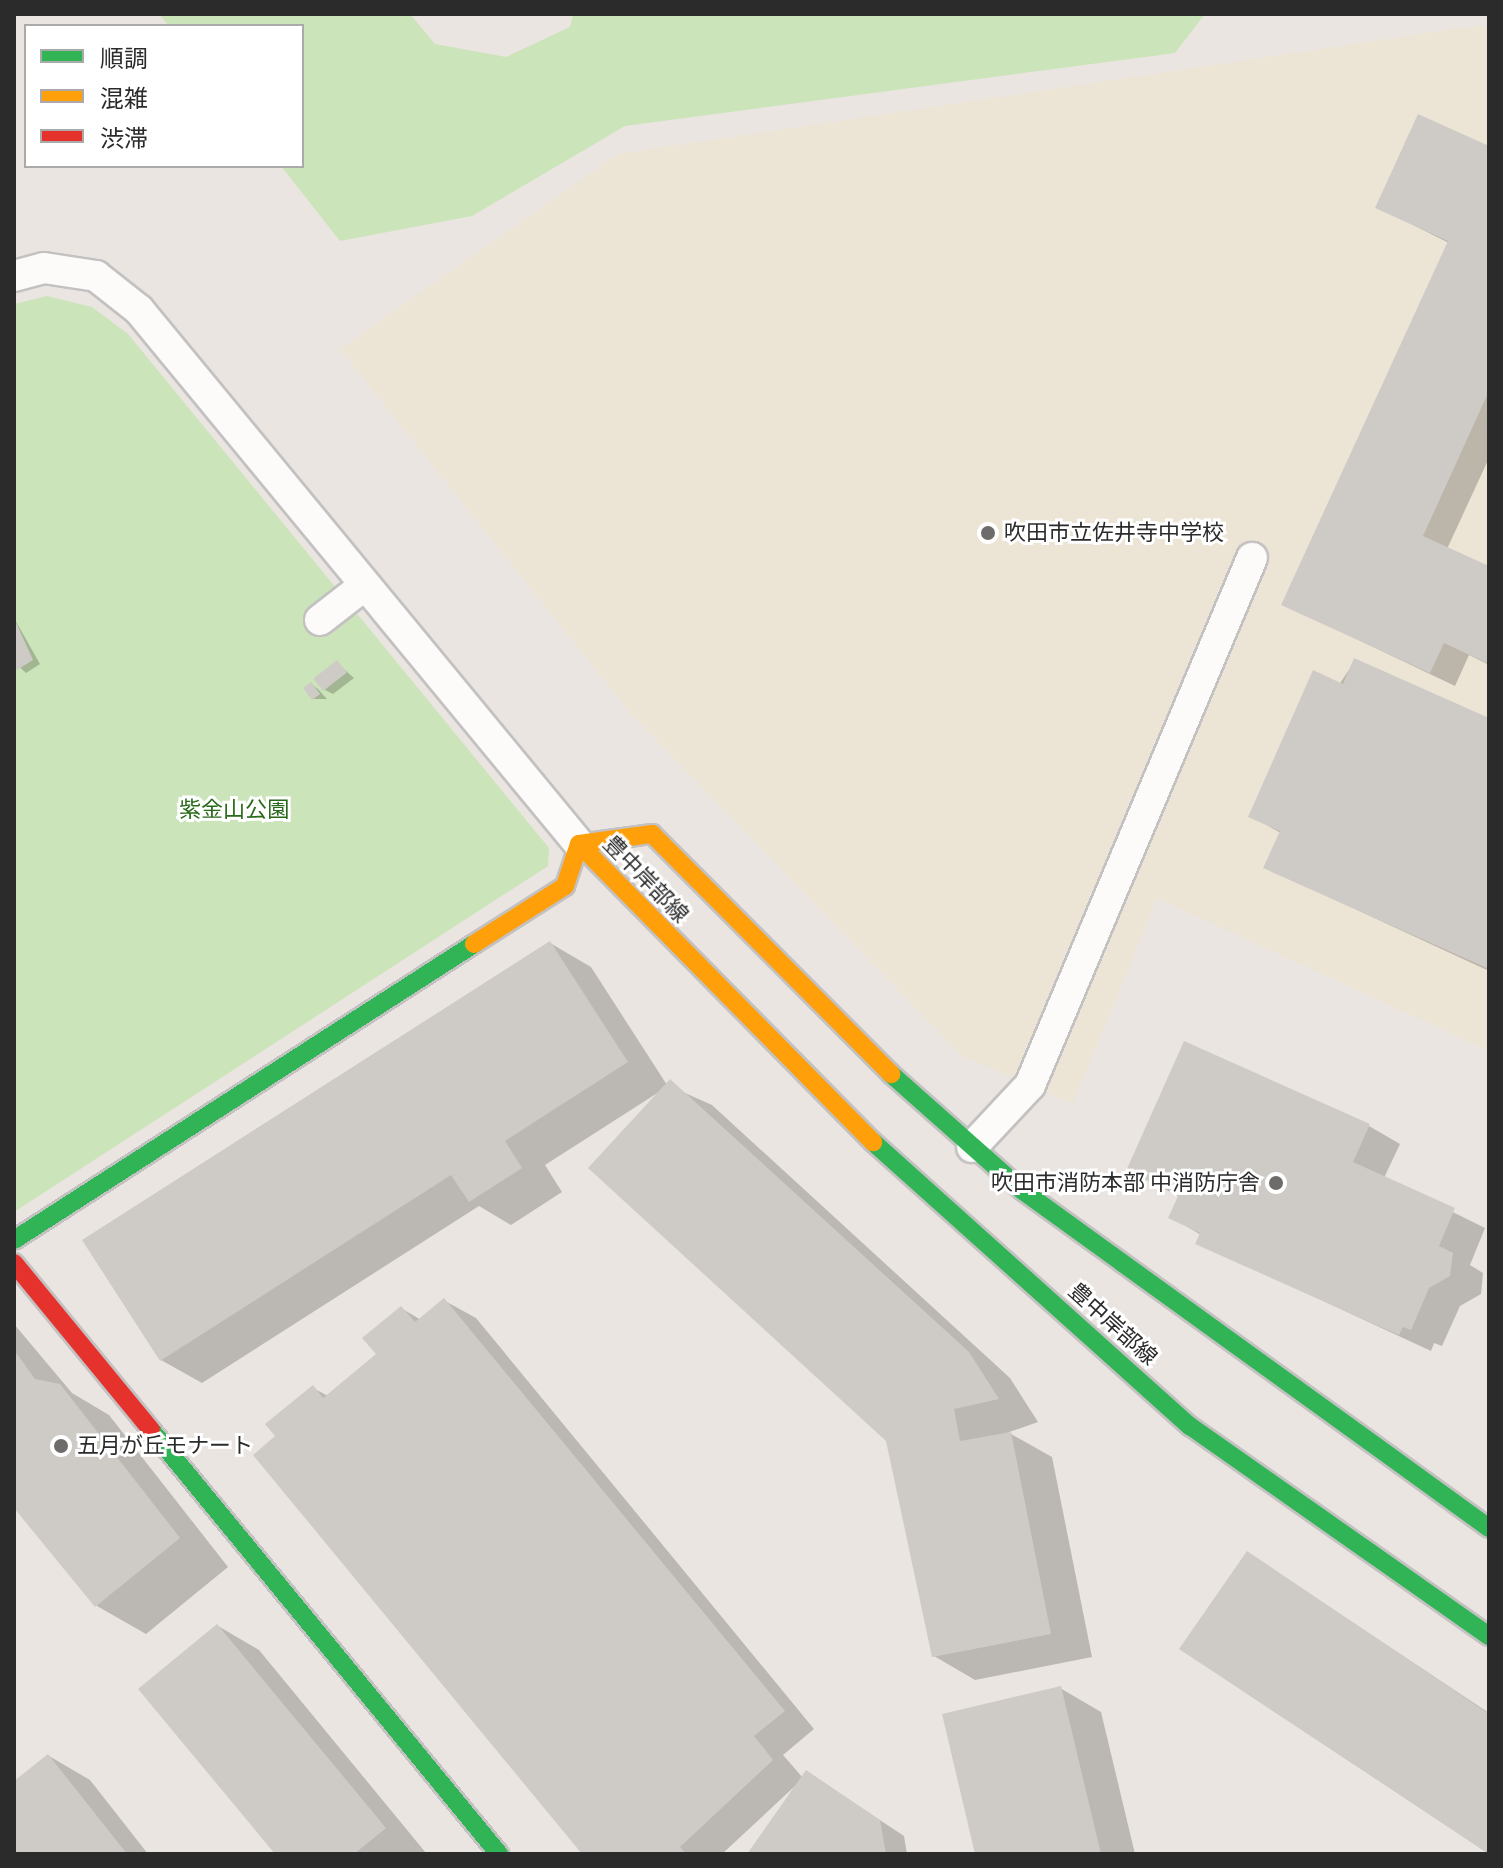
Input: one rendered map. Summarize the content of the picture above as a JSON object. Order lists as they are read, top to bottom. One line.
{"streets":{"street":["豊中岸部線"]},"parks":["紫金山公園"],"places":["吹田市立佐井寺中学校","吹田市消防本部 中消防庁舎","五月が丘モナート"],"legend":["順調","混雑","渋滞"]}
